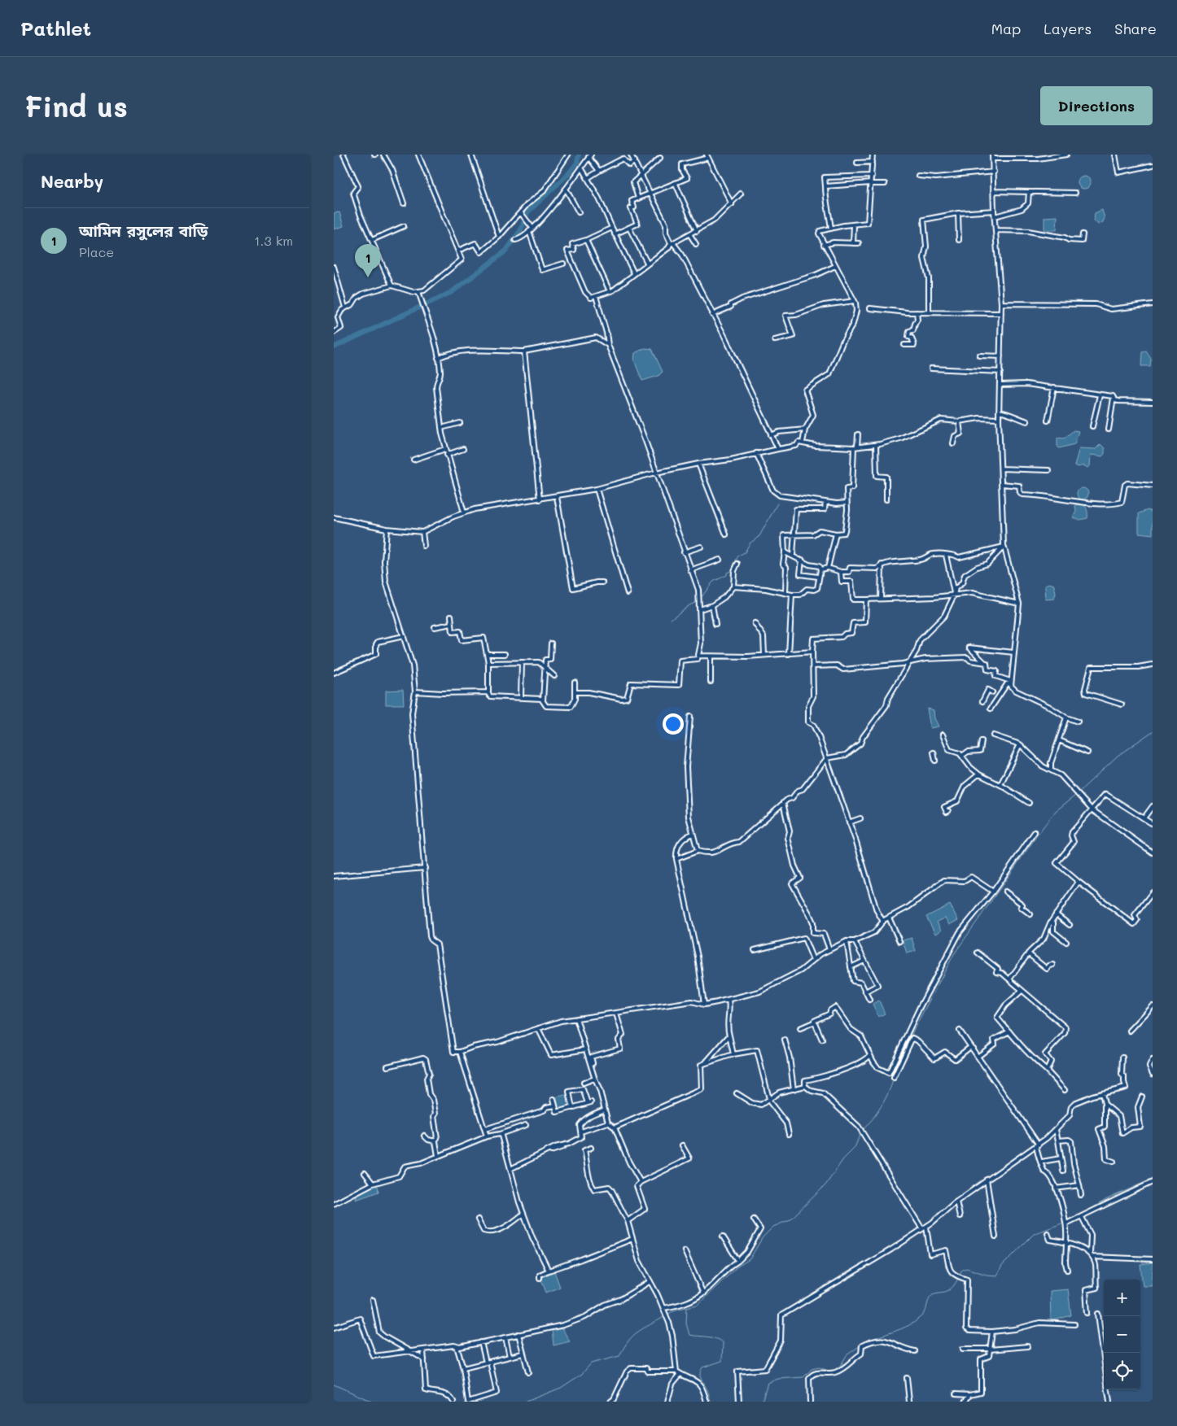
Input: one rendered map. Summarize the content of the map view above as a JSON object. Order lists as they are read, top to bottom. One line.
{"page":{"header":"Pathlet","nav":["Map","Layers","Share"],"buttons":"Directions","title":"Find us","heading":"Nearby","list":[{"mark":"1","name":"আমিন রসুলের বাড়ি","note":"Place","value":"1.3 km"}],"pins":"1","map_buttons":["+","−"]}}
